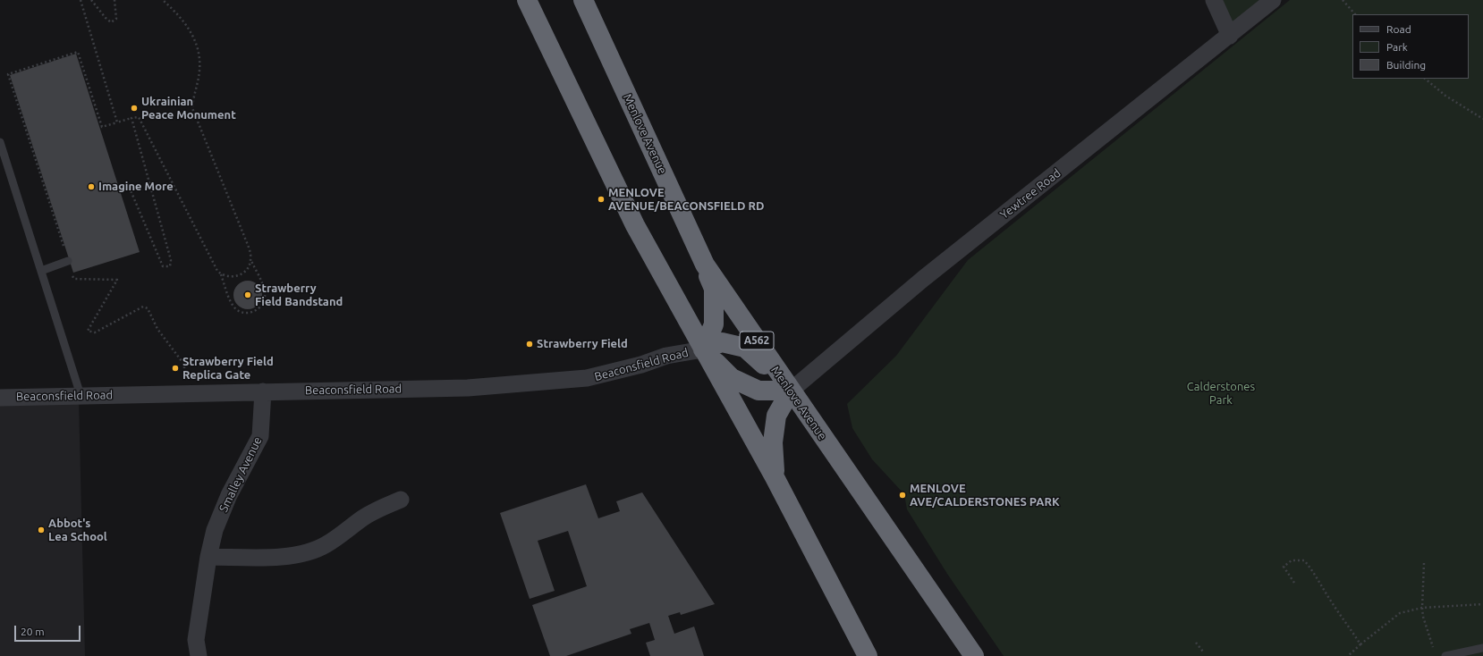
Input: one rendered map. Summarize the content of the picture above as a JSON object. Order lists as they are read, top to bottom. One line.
{"streets":{"highway":["Menlove Avenue","A562"],"street":["Yewtree Road","Beaconsfield Road","Smalley Avenue"]},"crossings":[["Menlove Avenue","Yewtree Road"],["Beaconsfield Road","Smalley Avenue"]],"parks":["Calderstones Park"],"places":["Ukrainian Peace Monument","Imagine More","MENLOVE AVENUE/BEACONSFIELD RD","Strawberry Field Bandstand","Strawberry Field","Strawberry Field Replica Gate","MENLOVE AVE/CALDERSTONES PARK","Abbot's Lea School"],"legend":["Road","Park","Building"],"scale_bar":"20 m"}
